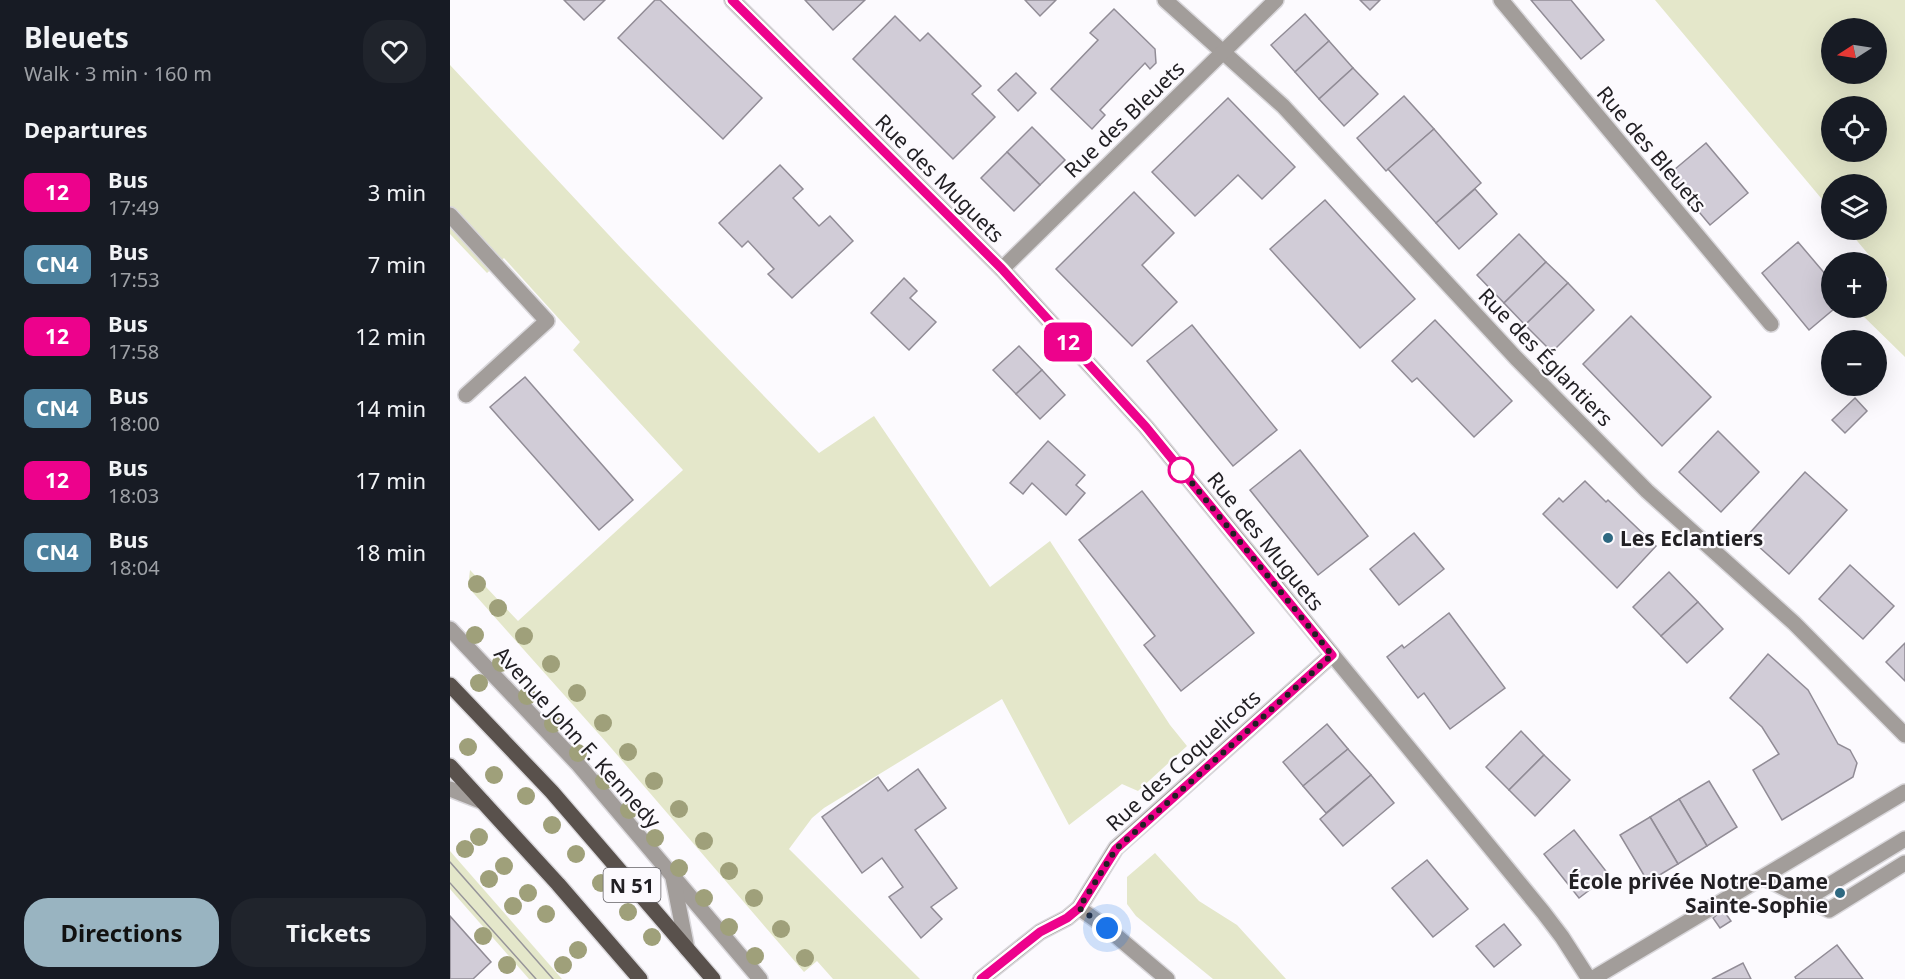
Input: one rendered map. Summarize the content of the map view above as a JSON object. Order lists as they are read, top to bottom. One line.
{"streets":{"main road":["N 51"],"street":["Rue des Bleuets","Rue des Muguets","Rue des Églantiers","Avenue John F. Kennedy","Rue des Coquelicots"]},"crossings":[["Rue des Bleuets","Rue des Muguets"],["Rue des Bleuets","Rue des Églantiers"],["Rue des Muguets","Rue des Coquelicots"],["Avenue John F. Kennedy","N 51"]],"places":["Les Eclantiers","École privée Notre-Dame Sainte-Sophie"],"lines":["bus line 12"],"north":"left","page":{"heading":[["Bleuets","Walk · 3 min · 160 m"],"Departures"],"on_map":"12","map_buttons":["+","−"],"list":[{"mark":"12","name":"Bus","note":"17:49","value":"3 min"},{"mark":"CN4","name":"Bus","note":"17:53","value":"7 min"},{"mark":"12","name":"Bus","note":"17:58","value":"12 min"},{"mark":"CN4","name":"Bus","note":"18:00","value":"14 min"},{"mark":"12","name":"Bus","note":"18:03","value":"17 min"},{"mark":"CN4","name":"Bus","note":"18:04","value":"18 min"}],"buttons":["Directions","Tickets"]}}
